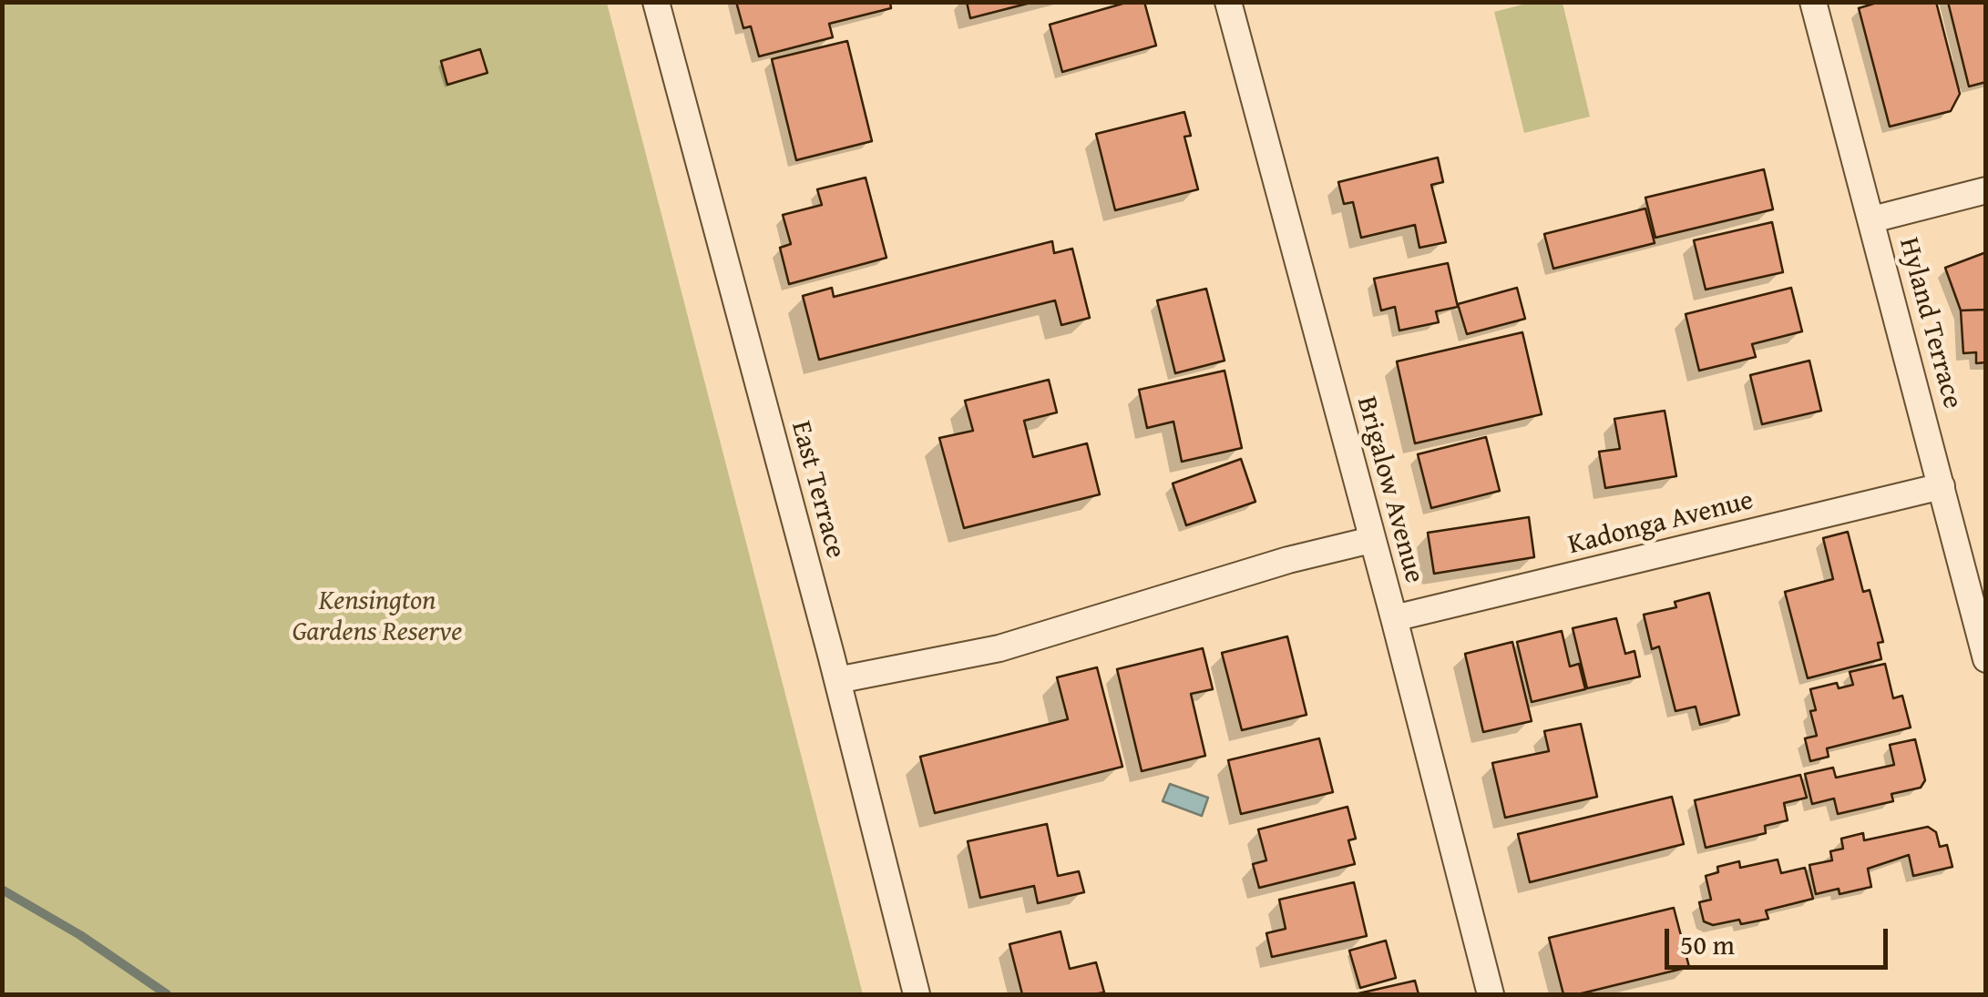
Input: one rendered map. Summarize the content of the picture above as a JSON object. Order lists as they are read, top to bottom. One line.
{"streets":{"street":["Hyland Terrace","East Terrace","Brigalow Avenue","Kadonga Avenue"]},"crossings":[["Hyland Terrace","Kadonga Avenue"],["Brigalow Avenue","Kadonga Avenue"]],"parks":["Kensington Gardens Reserve"],"scale_bar":"50 m"}
